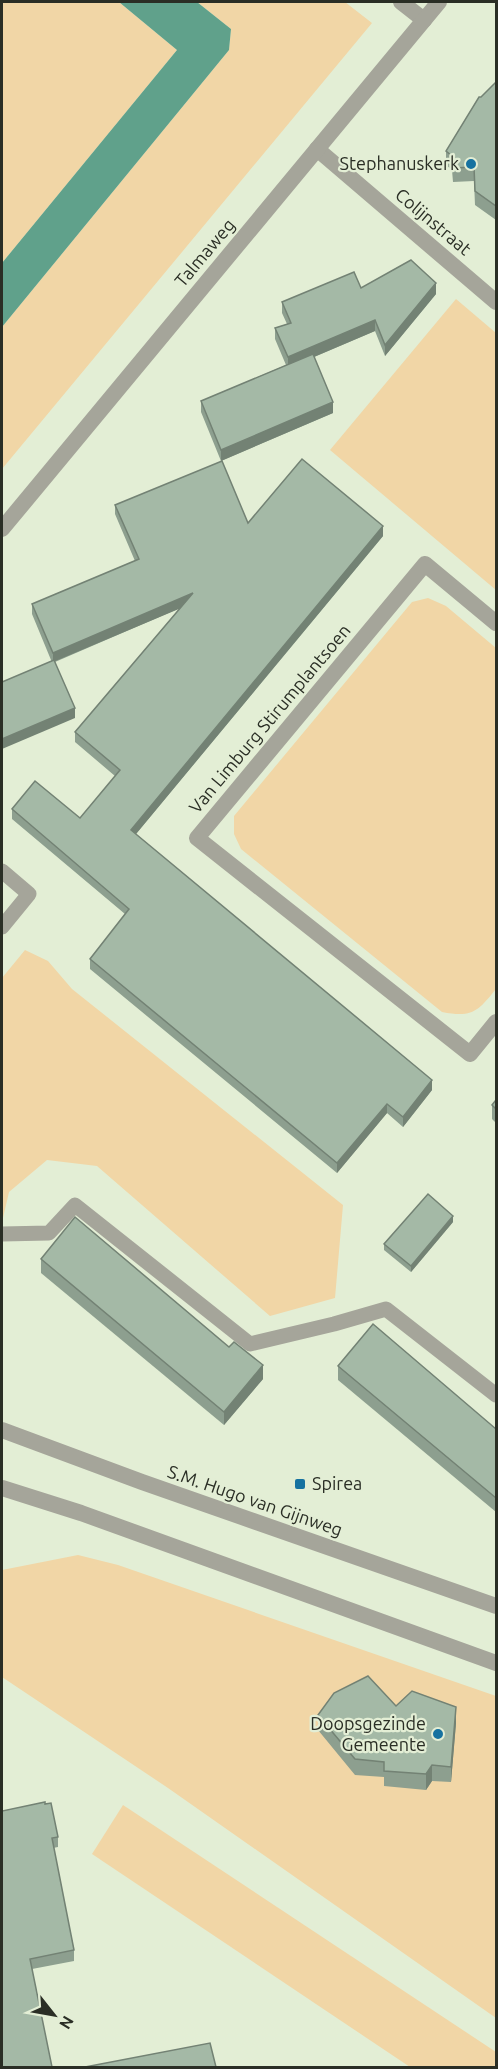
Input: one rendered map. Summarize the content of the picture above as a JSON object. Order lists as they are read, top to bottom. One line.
{"streets":{"street":["Colijnstraat","Talmaweg","Van Limburg Stirumplantsoen","S.M. Hugo van Gijnweg"]},"crossings":[["Colijnstraat","Talmaweg"]],"places":{"other":["Stephanuskerk","Doopsgezinde Gemeente"],"transit":["Spirea"]},"north":"bottom right"}
